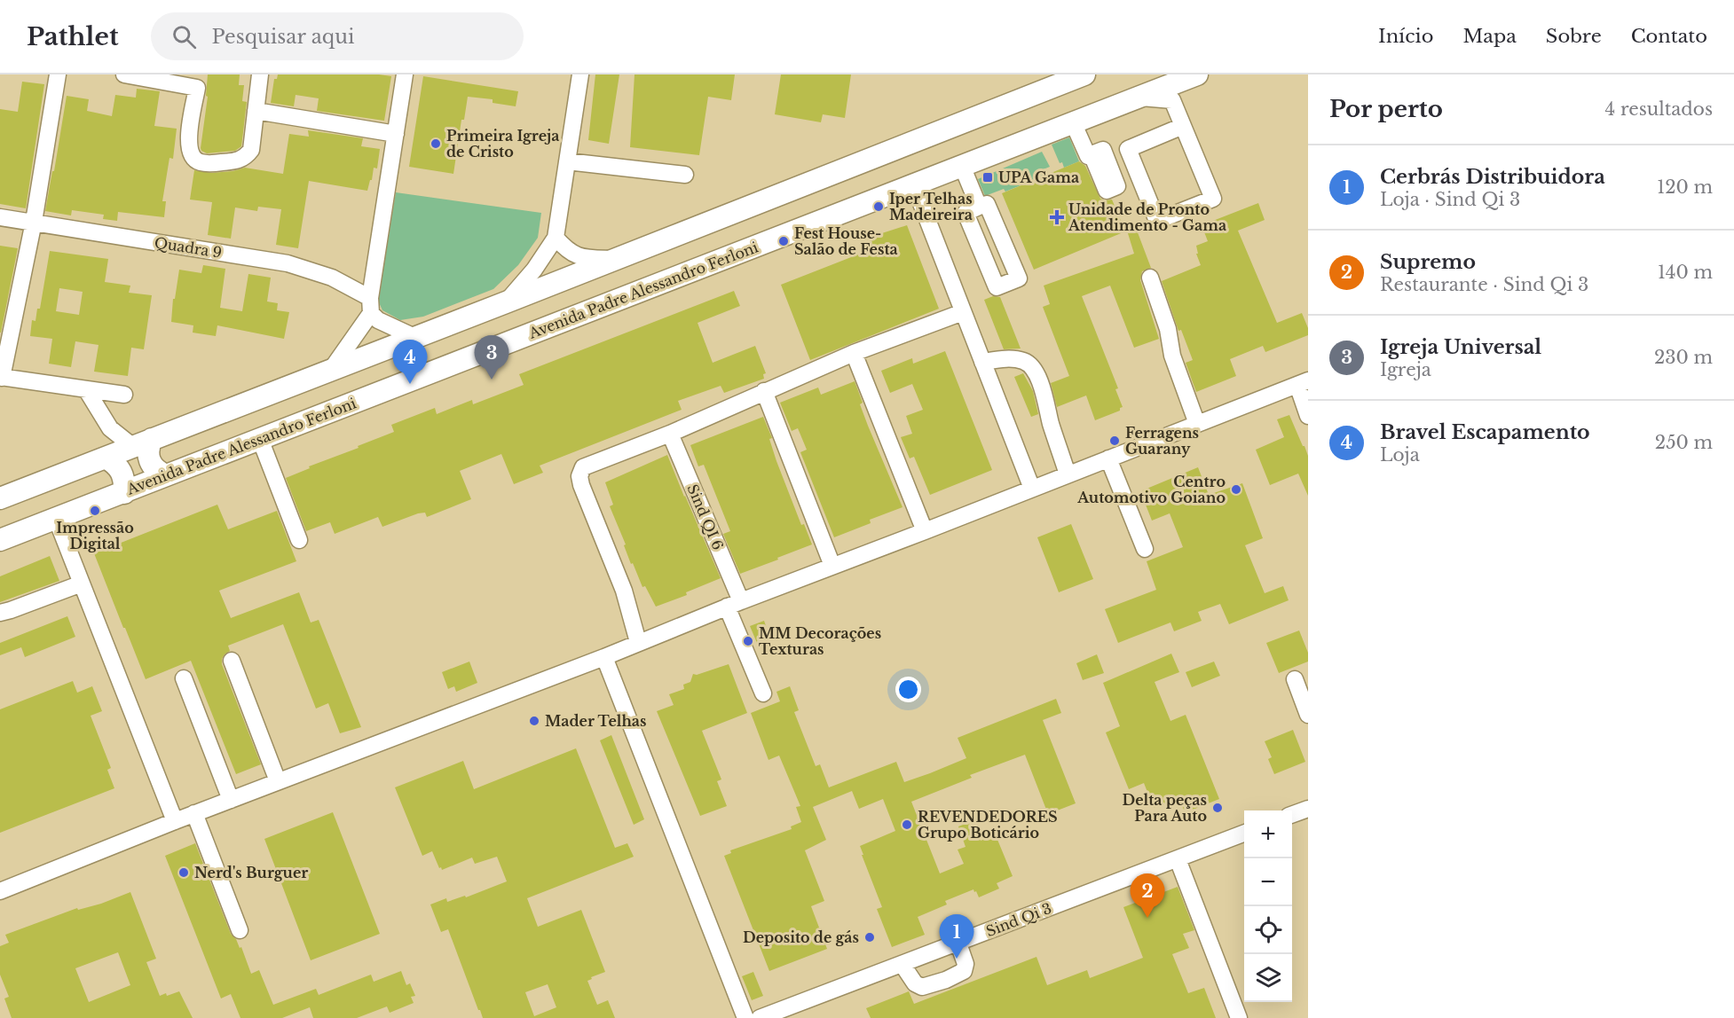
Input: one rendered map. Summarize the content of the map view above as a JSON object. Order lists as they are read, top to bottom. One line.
{"streets":{"main road":["Avenida Padre Alessandro Ferloni"],"street":["Quadra 9","Sind QI 6","Sind Qi 3"]},"places":{"other":["Primeira Igreja de Cristo","Iper Telhas Madeireira","Fest House- Salão de Festa","Ferragens Guarany","Centro Automotivo Goiano","Impressão Digital","MM Decorações Texturas","Mader Telhas","Delta peças Para Auto","REVENDEDORES Grupo Boticário","Nerd's Burguer","Deposito de gás"],"transit":["UPA Gama"],"health":["Unidade de Pronto Atendimento - Gama"]},"page":{"header":"Pathlet","search":"Pesquisar aqui","nav":["Início","Mapa","Sobre","Contato"],"heading":["Por perto","4 resultados"],"list":[{"mark":"1","name":"Cerbrás Distribuidora","note":"Loja · Sind Qi 3","value":"120 m"},{"mark":"2","name":"Supremo","note":"Restaurante · Sind Qi 3","value":"140 m"},{"mark":"3","name":"Igreja Universal","note":"Igreja","value":"230 m"},{"mark":"4","name":"Bravel Escapamento","note":"Loja","value":"250 m"}],"pins":["3","4","2","1"],"map_buttons":["+","−"]}}
